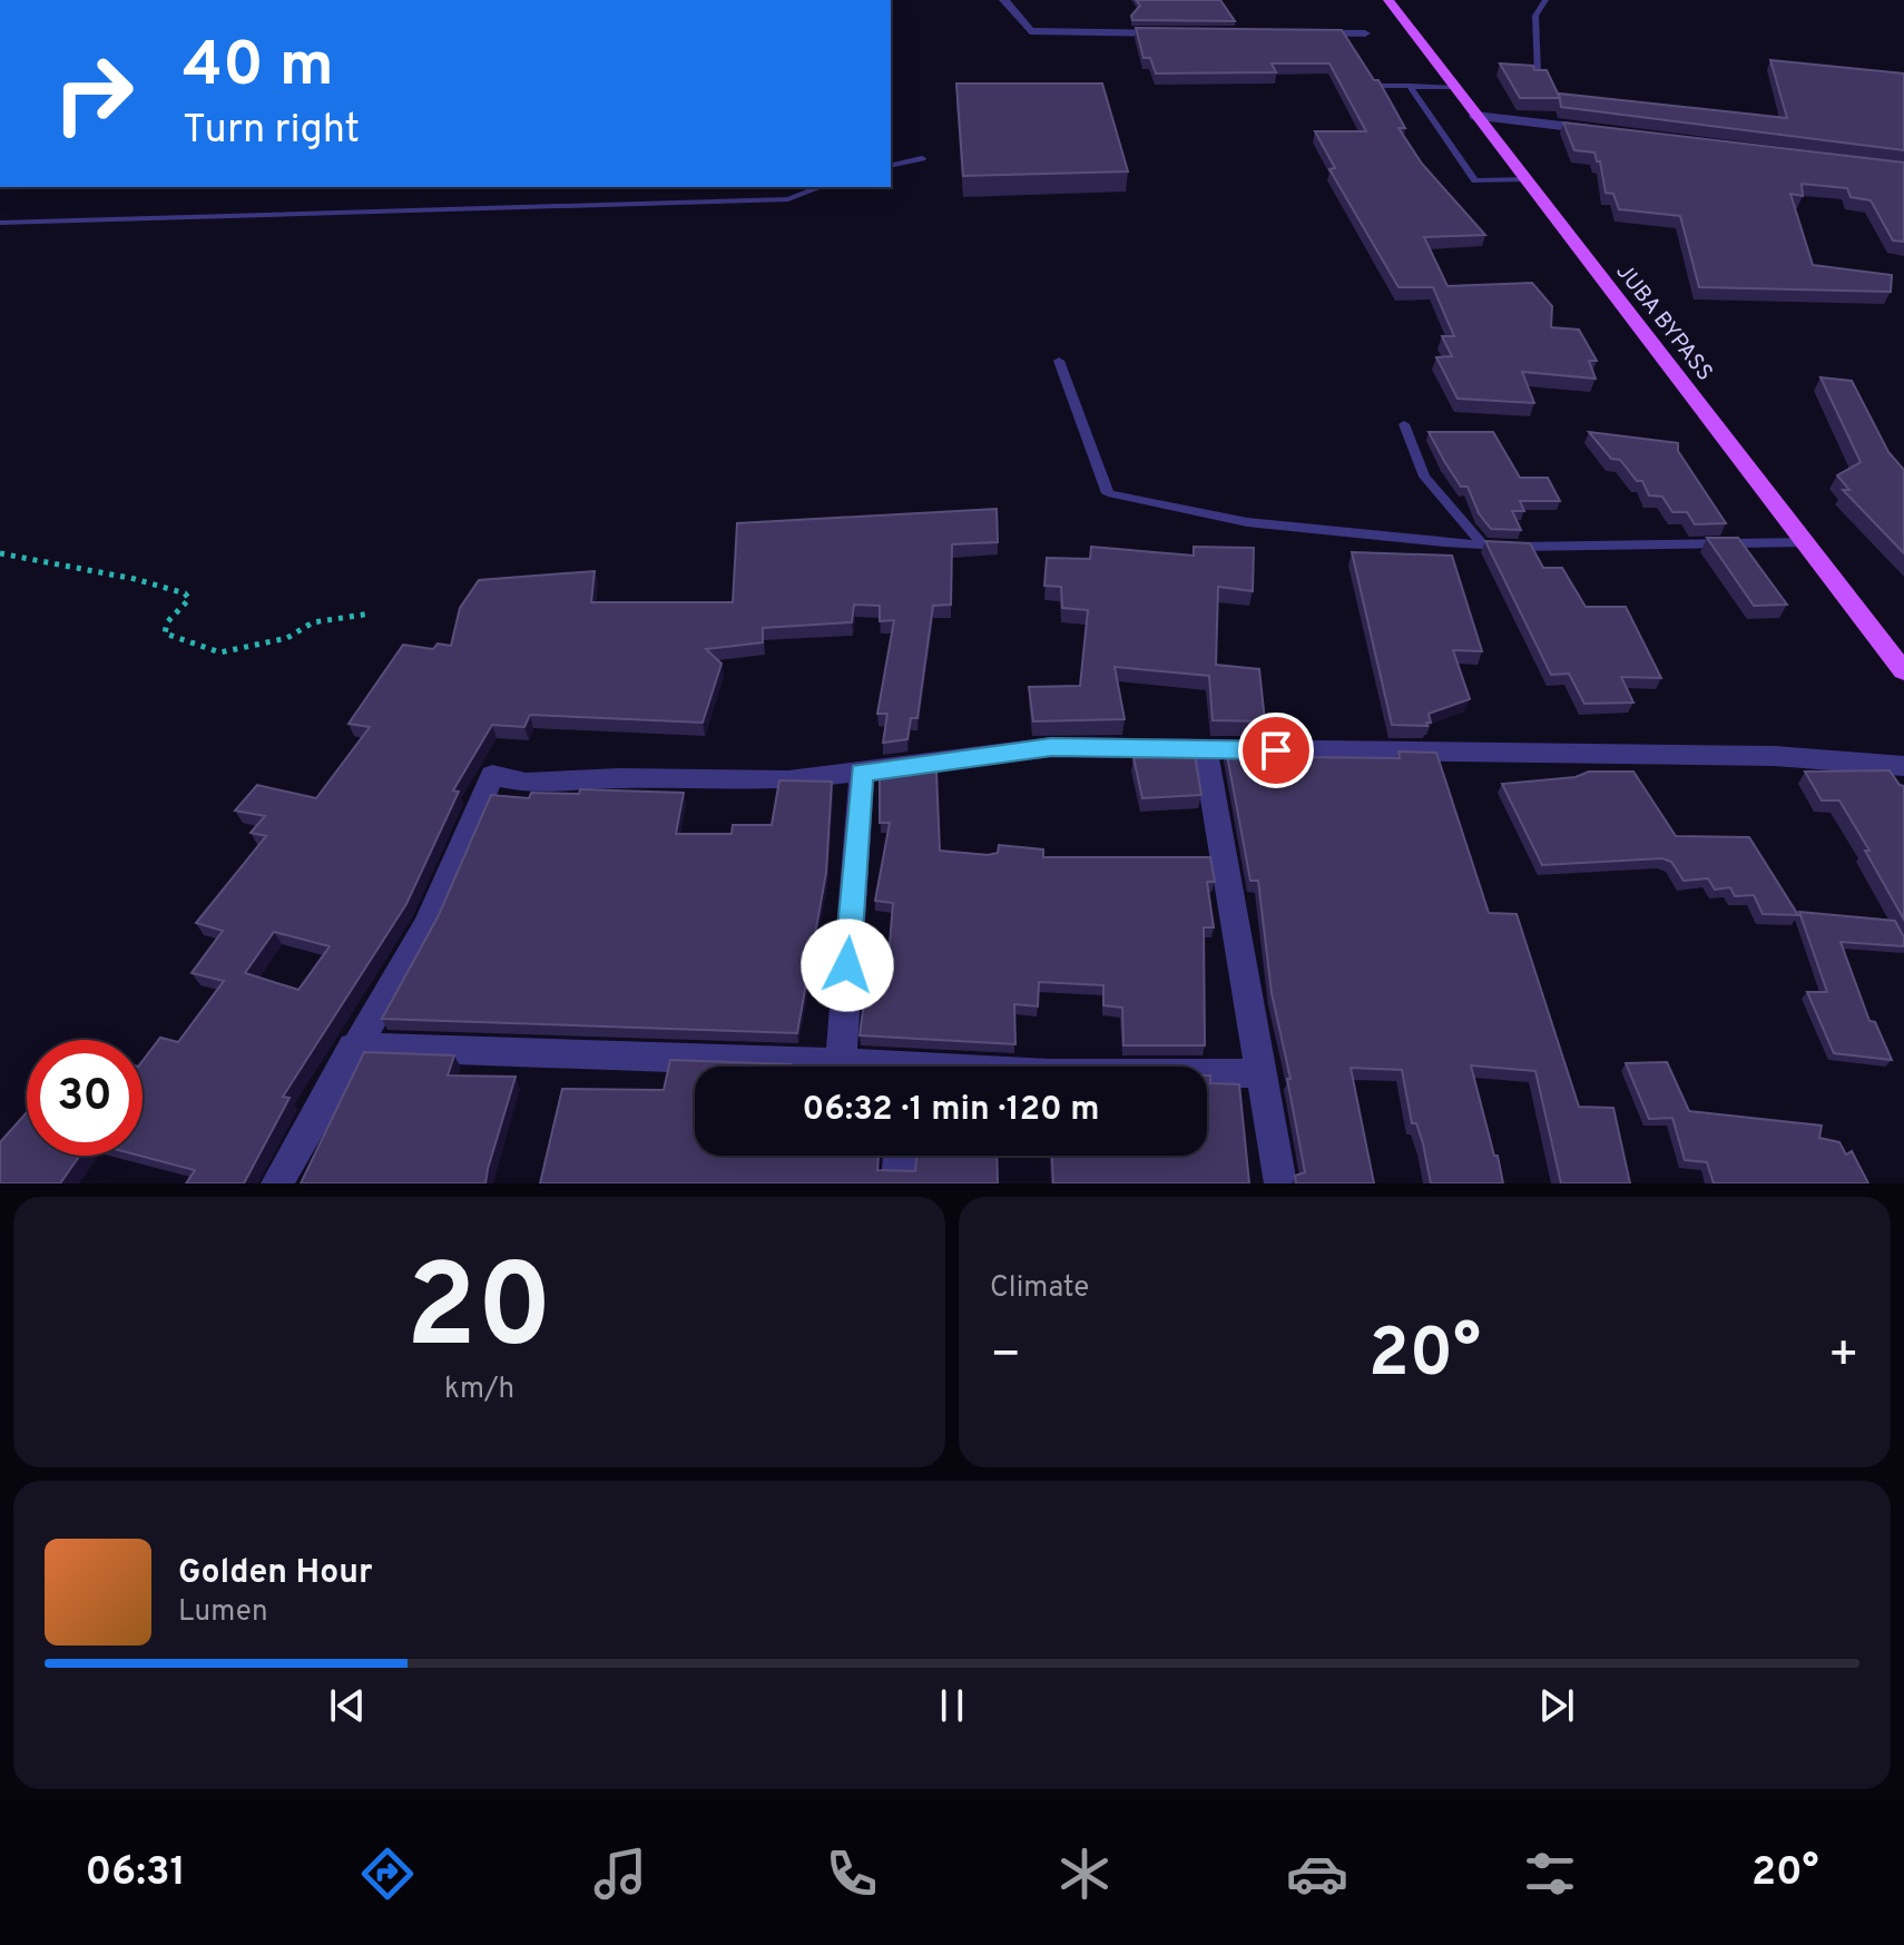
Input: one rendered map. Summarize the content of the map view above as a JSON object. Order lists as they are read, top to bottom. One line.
{"streets":{"main road":["JUBA BYPASS"]},"page":{"turn":["40 m","Turn right"],"limit":"30","trip":"06:32 · 1 min · 120 m","tile":[["20","km/h"],"Climate"],"heat":["−","20°","+"],"song":["Golden Hour","Lumen"],"tabs":["06:31","20°"]}}
